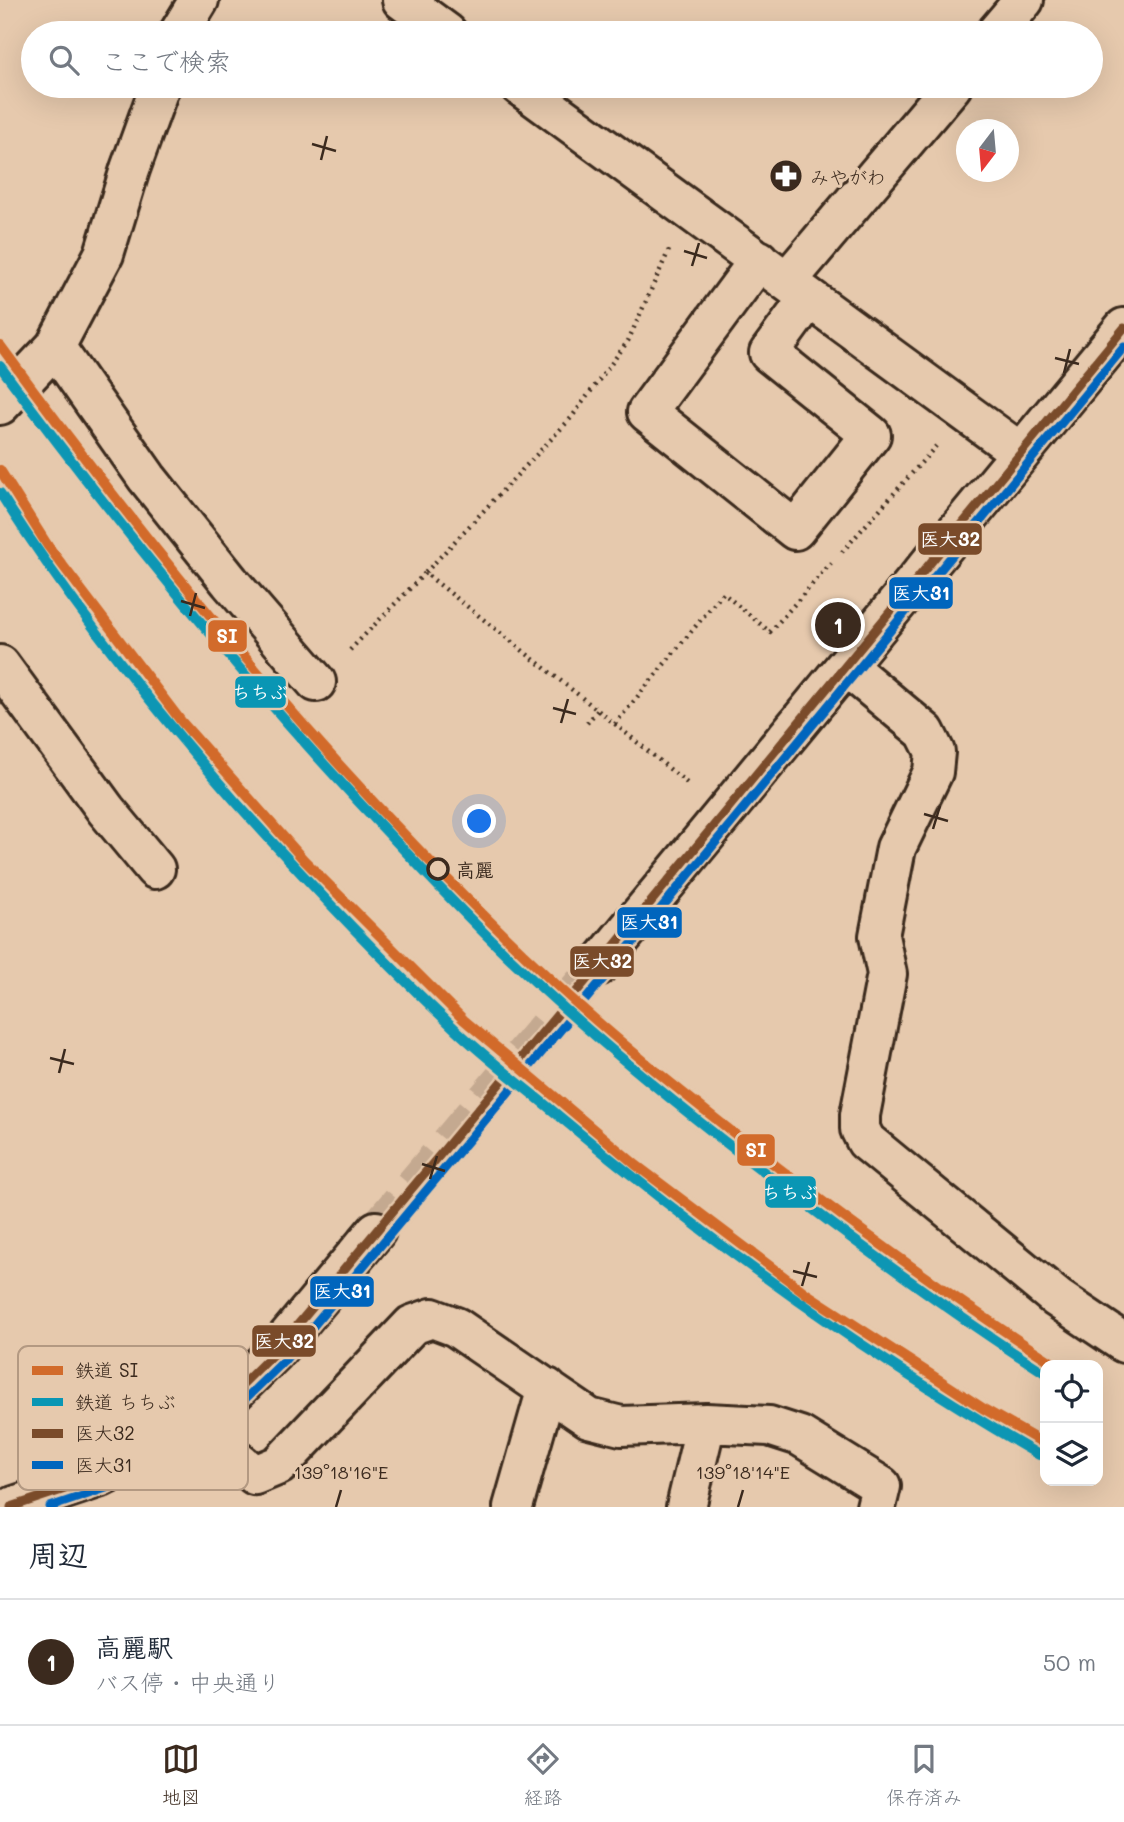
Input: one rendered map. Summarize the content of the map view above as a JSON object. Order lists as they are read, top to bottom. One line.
{"places":{"pharmacy":["みやがわ"],"other":["高麗"]},"lines":["transit line 医大32","rail line SI","transit line 医大31","rail line ちちぶ"],"legend":["鉄道 SI","鉄道 ちちぶ","医大32","医大31"],"north":"bottom","page":{"search":"ここで検索","pins":"1","heading":"周辺","list":[{"mark":"1","name":"高麗駅","note":"バス停 · 中央通り","value":"50 m"}],"nav":["地図","経路","保存済み"]},"coordinates":["139°18'16\"E","139°18'14\"E"]}
